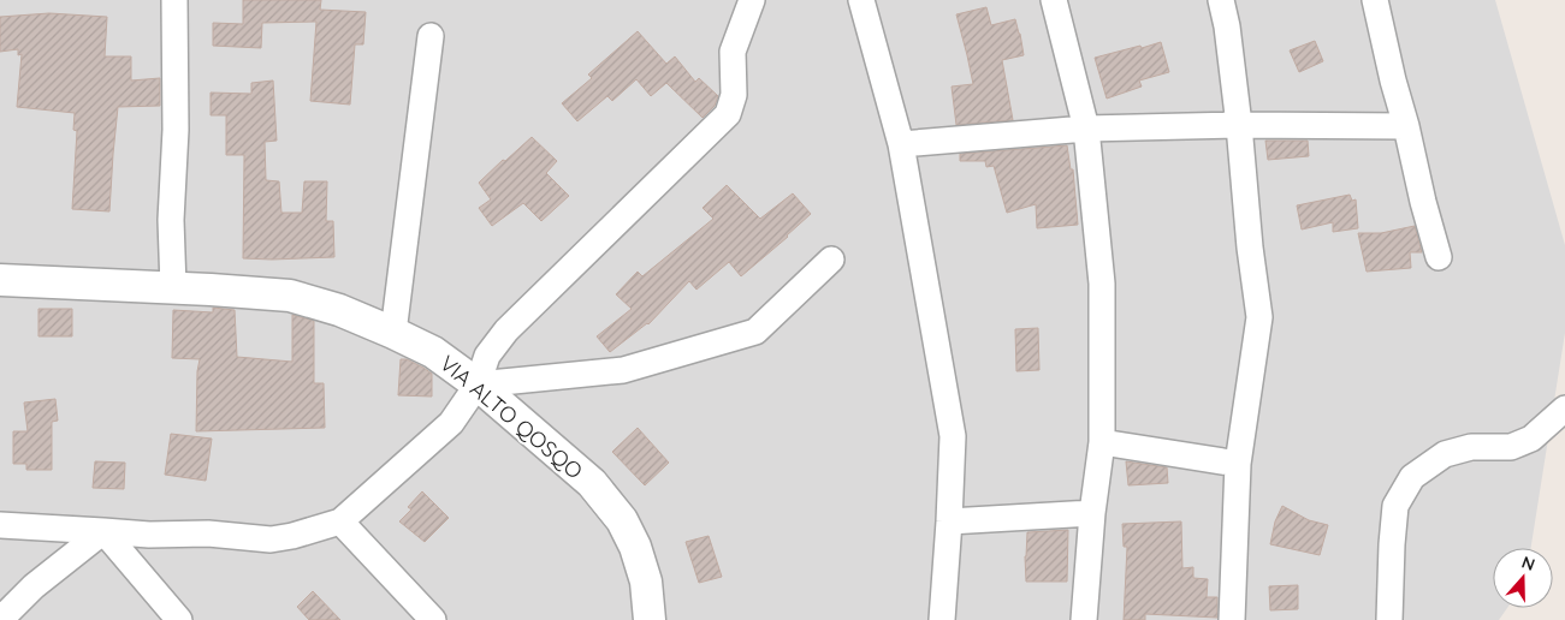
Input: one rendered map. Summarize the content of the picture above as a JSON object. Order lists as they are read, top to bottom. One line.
{"streets":{"street":["VIA ALTO QOSQO"]},"north":"top"}
